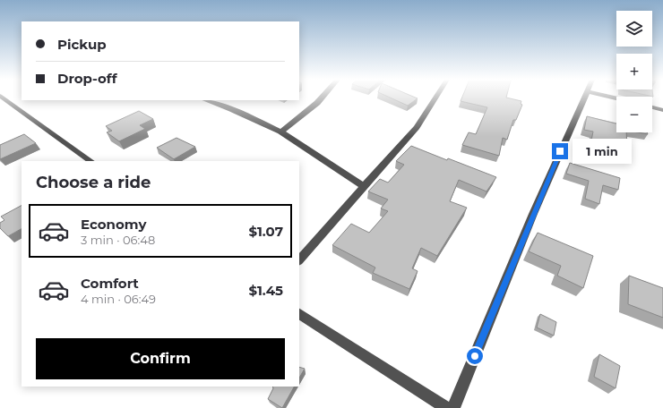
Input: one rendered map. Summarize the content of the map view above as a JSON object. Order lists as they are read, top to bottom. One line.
{"page":{"map_buttons":["+","−"],"banner":["Pickup","Drop-off"],"bubble":"1 min","heading":"Choose a ride","list":[{"name":"Economy","note":"3 min · 06:48","value":"$1.07"},{"name":"Comfort","note":"4 min · 06:49","value":"$1.45"}],"buttons":"Confirm"}}
